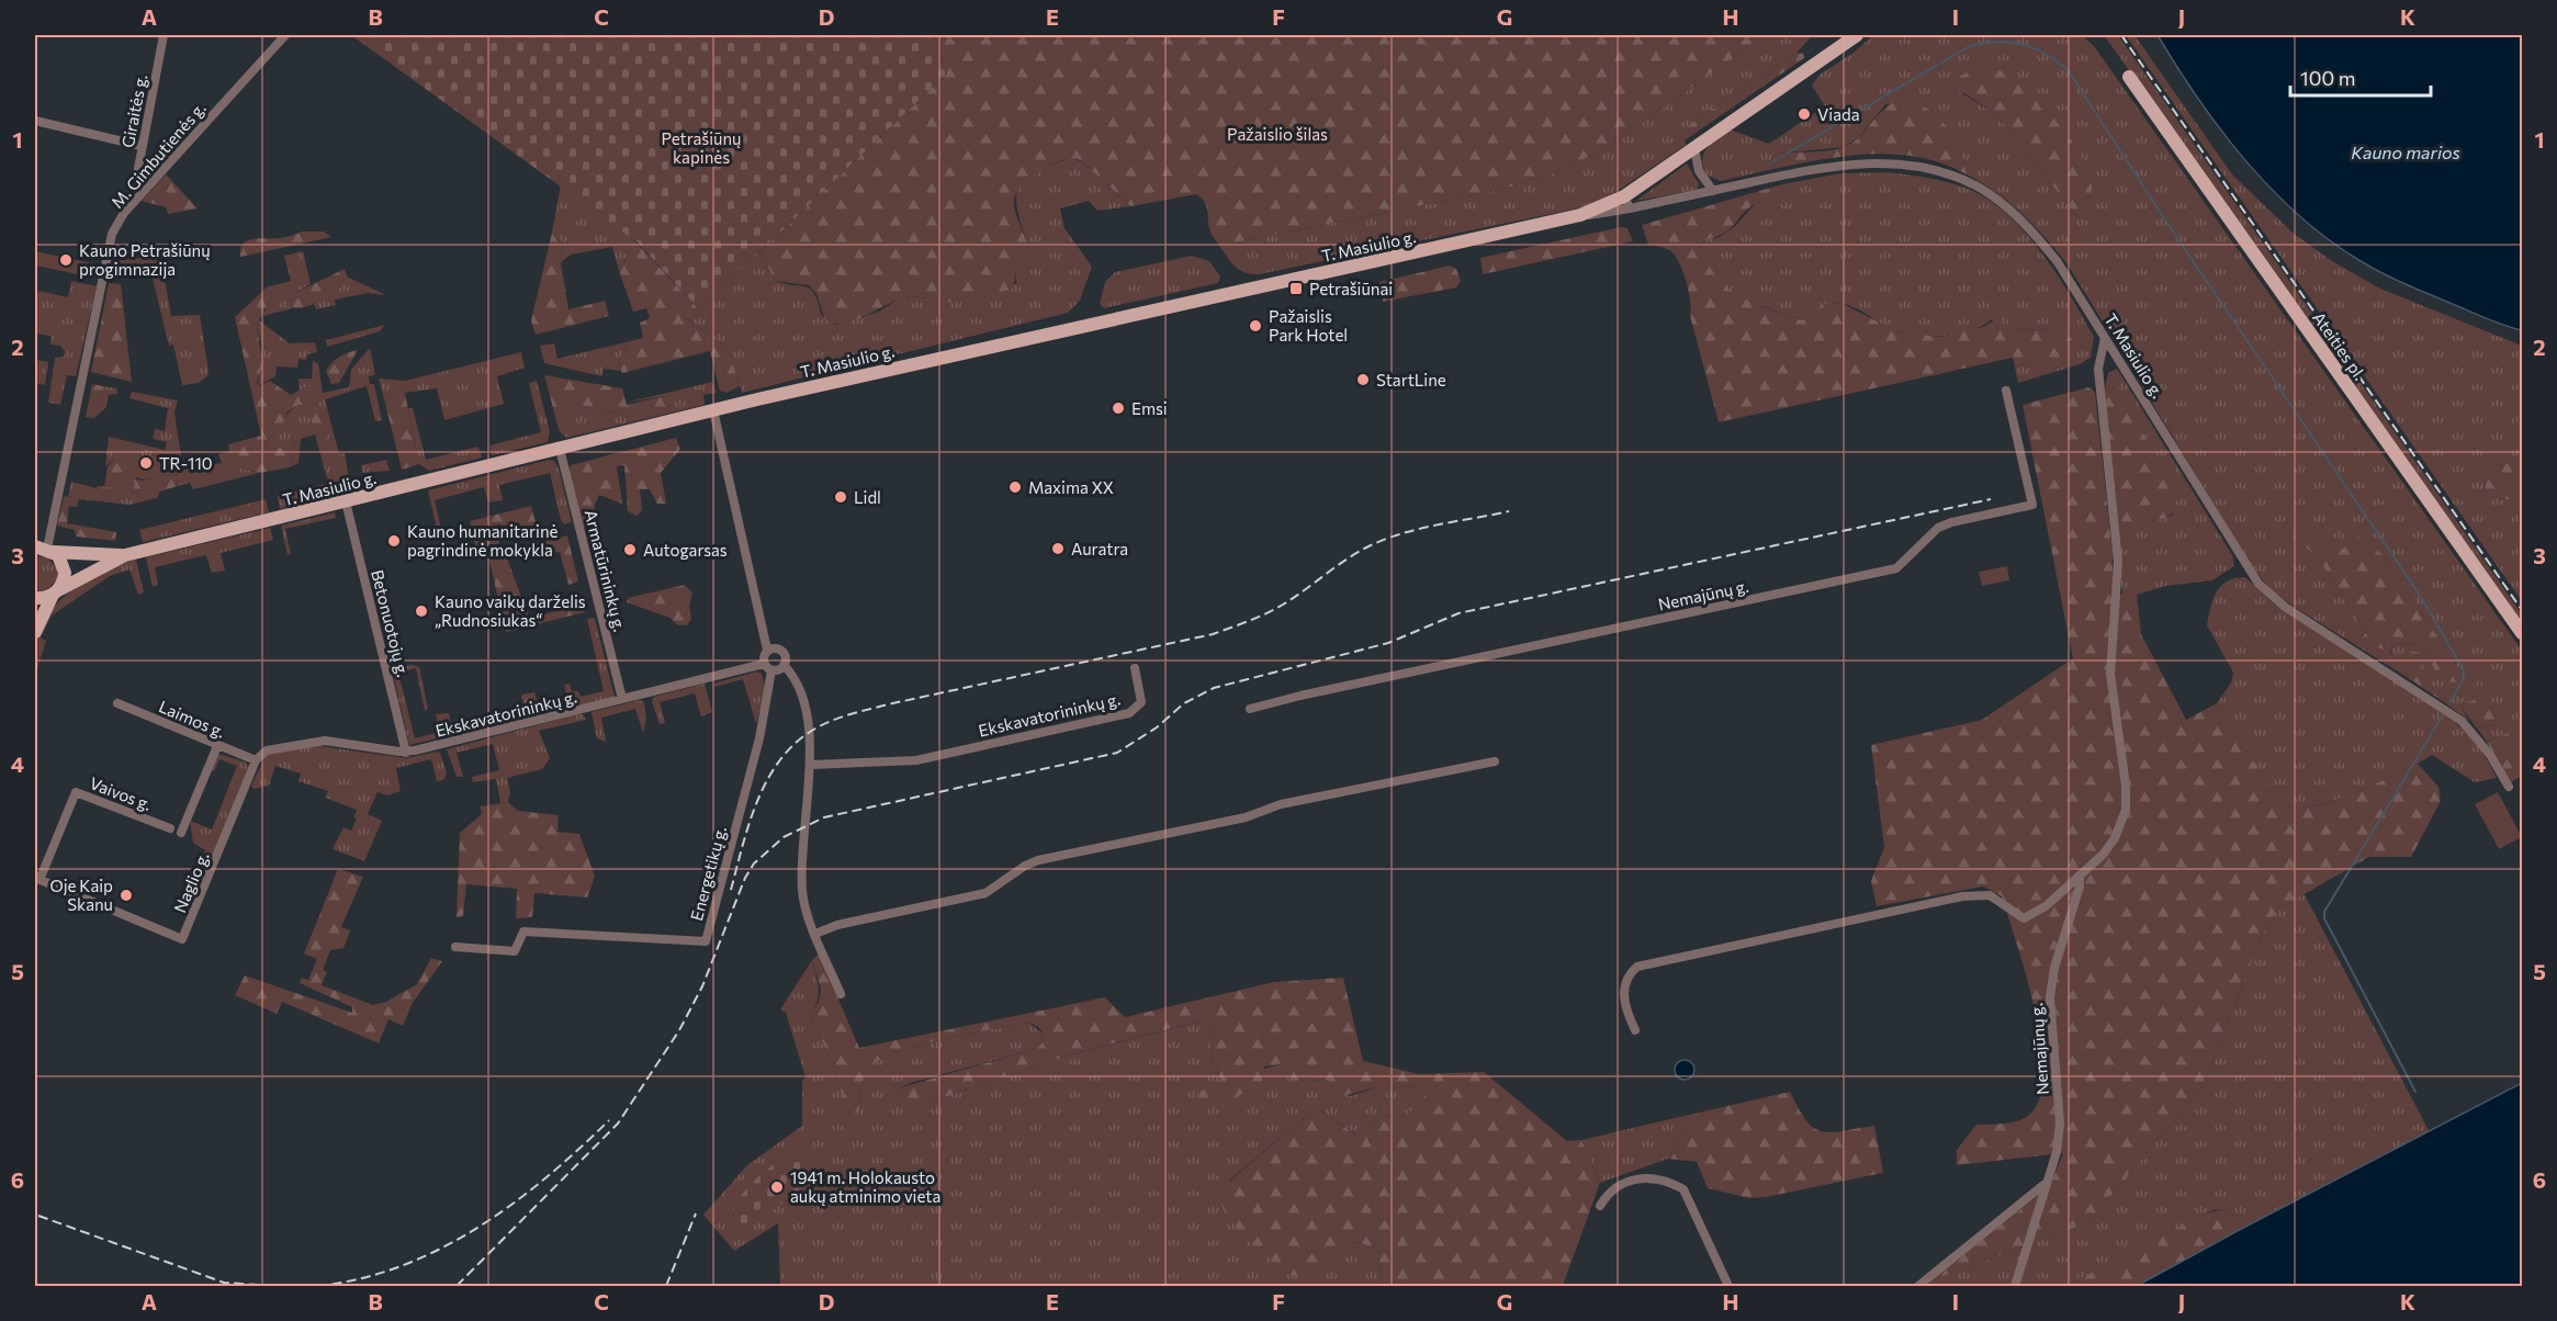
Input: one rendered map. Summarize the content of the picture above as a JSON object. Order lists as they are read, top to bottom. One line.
{"streets":{"main road":["T. Masiulio g.","Ateities pl."],"street":["Giraitės g.","M. Gimbutienės g.","Armatūrininkų g.","Nemajūnų g.","Betonuotojų g.","Ekskavatorininkų g.","Laimos g.","Vaivos g.","Energetikų g.","Naglio g."]},"crossings":[["Giraitės g.","M. Gimbutienės g."],["M. Gimbutienės g.","T. Masiulio g."],["T. Masiulio g.","Armatūrininkų g."],["T. Masiulio g.","Betonuotojų g."],["Armatūrininkų g.","Ekskavatorininkų g."],["Betonuotojų g.","Ekskavatorininkų g."],["Ekskavatorininkų g.","Laimos g."],["Ekskavatorininkų g.","Energetikų g."],["Ekskavatorininkų g.","Naglio g."],["Laimos g.","Naglio g."],["Vaivos g.","Naglio g."]],"water":["Kauno marios"],"parks":["Pažaislio šilas","Petrašiūnų kapinės"],"places":{"other":["Viada","Kauno Petrašiūnų progimnazija","Pažaislis Park Hotel","StartLine","Emsi","TR-110","Maxima XX","Lidl","Kauno humanitarinė pagrindinė mokykla","Auratra","Autogarsas","Kauno vaikų darželis „Rudnosiukas“","Oje Kaip Skanu","1941 m. Holokausto aukų atminimo vieta"],"transit":["Petrašiūnai"]},"scale_bar":"100 m","grid":{"columns":["A","B","C","D","E","F","G","H","I","J","K"],"rows":["1","2","3","4","5","6"]}}
